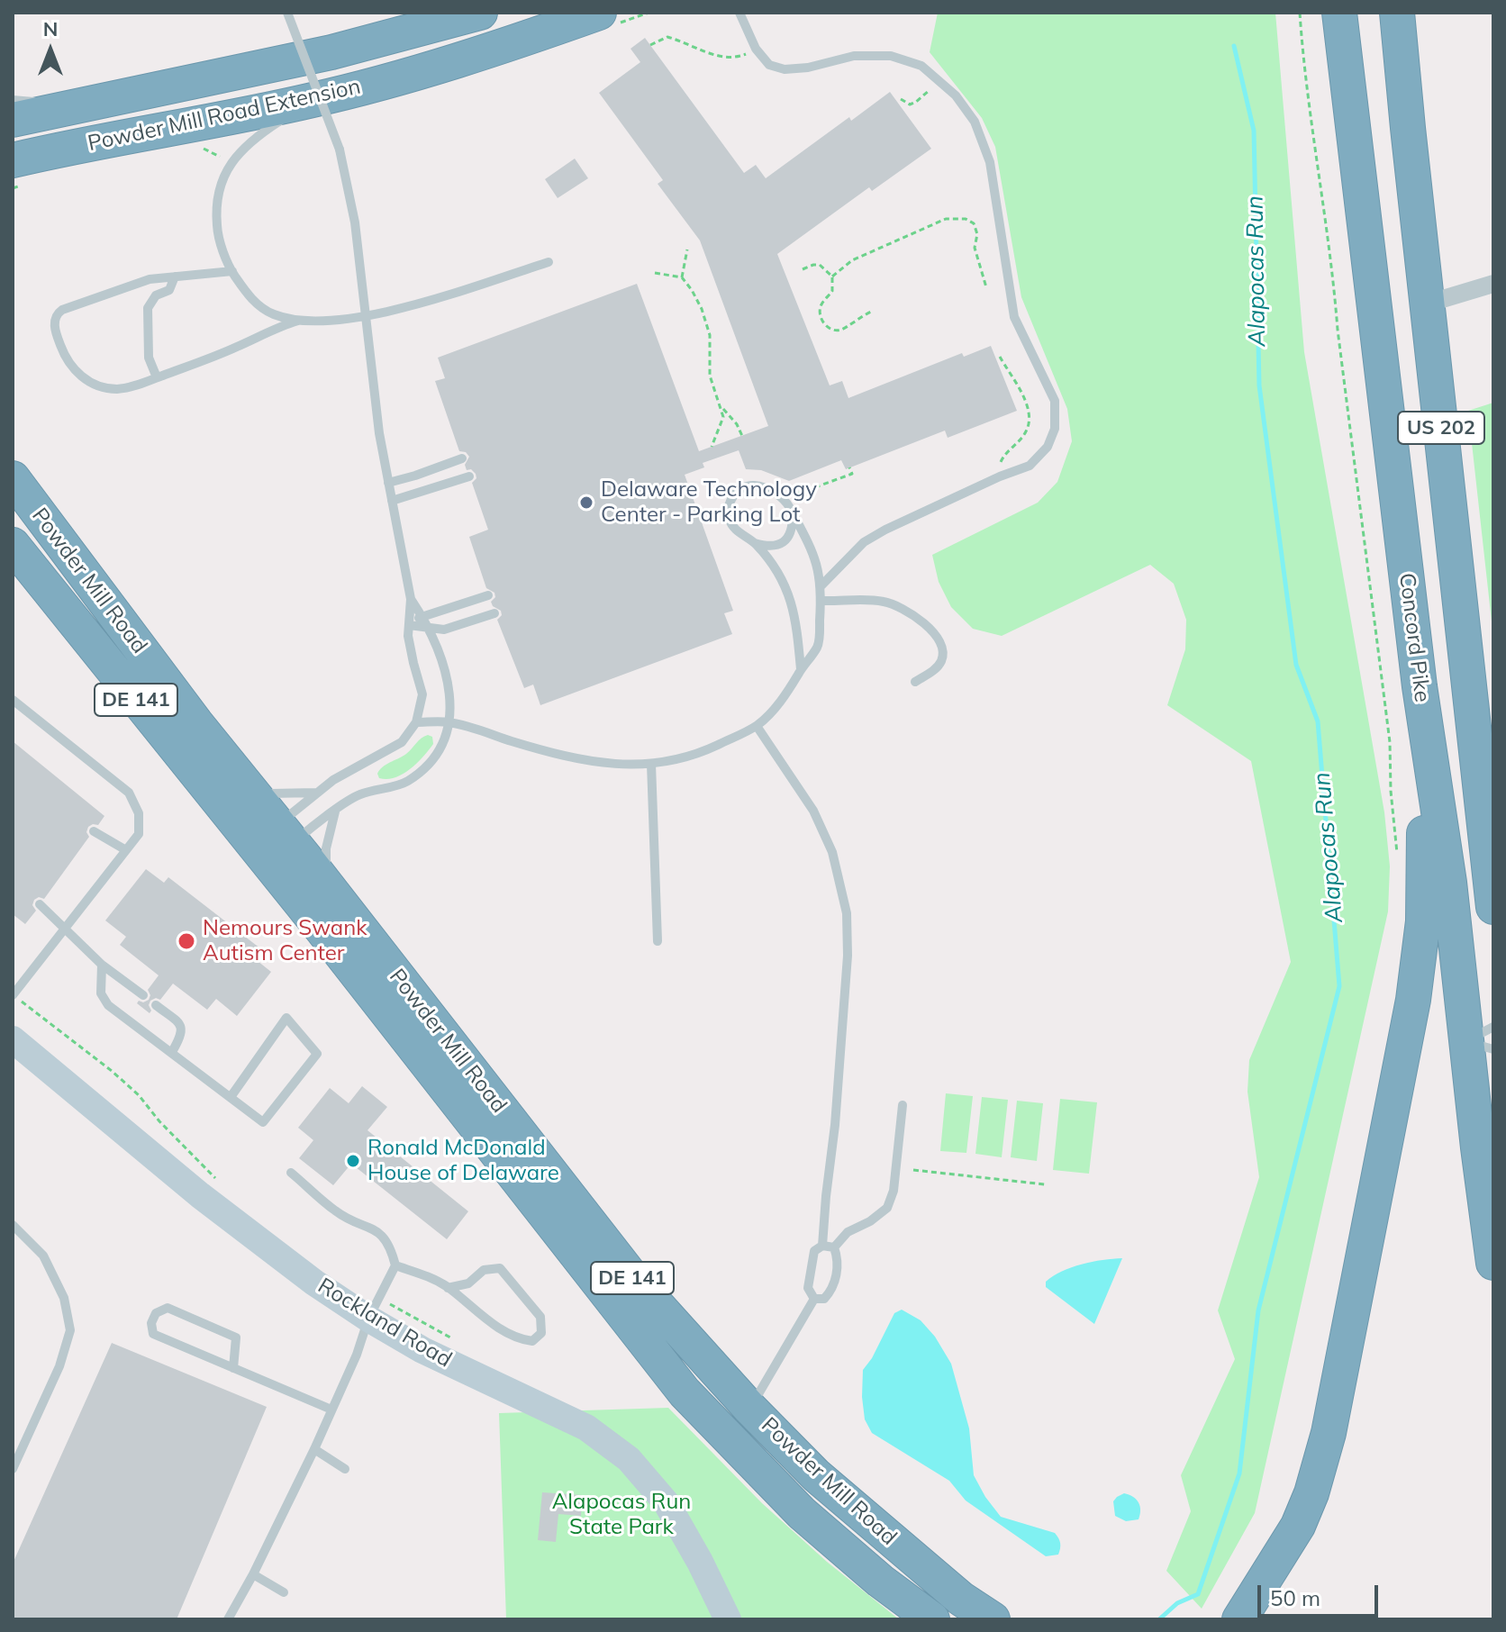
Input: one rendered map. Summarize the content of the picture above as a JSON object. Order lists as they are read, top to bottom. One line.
{"streets":{"highway":["Powder Mill Road Extension","US 202","Powder Mill Road","Concord Pike","DE 141"],"street":["Rockland Road"]},"water":["Alapocas Run"],"parks":["Alapocas Run State Park"],"places":["Delaware Technology Center - Parking Lot","Nemours Swank Autism Center","Ronald McDonald House of Delaware"],"scale_bar":"50 m","north":"top"}
